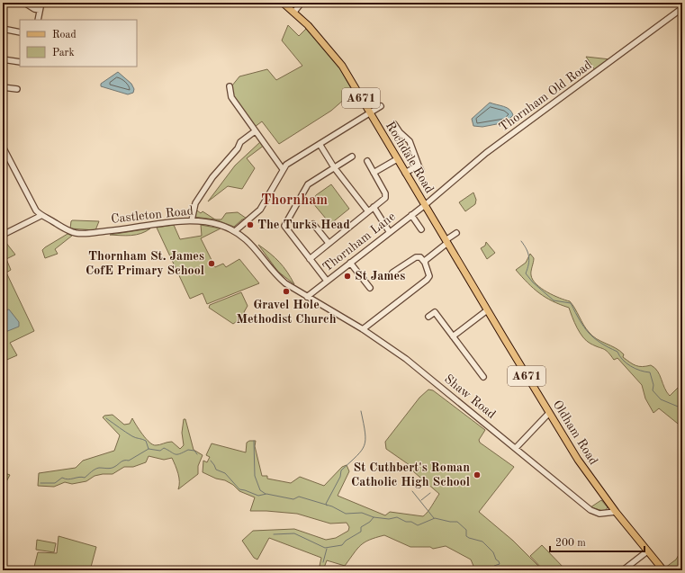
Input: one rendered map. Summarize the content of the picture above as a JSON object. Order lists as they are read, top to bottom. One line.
{"streets":{"main road":["A671","Rochdale Road","Oldham Road"],"street":["Thornham Old Road","Castleton Road","Thornham Lane","Shaw Road"]},"crossings":[["Thornham Old Road","Rochdale Road"],["Thornham Old Road","Thornham Lane"],["Thornham Old Road","Oldham Road"],["Rochdale Road","Thornham Lane"],["Rochdale Road","Oldham Road"],["Castleton Road","Thornham Lane"],["Castleton Road","Shaw Road"],["Thornham Lane","Shaw Road"],["Thornham Lane","Oldham Road"],["Shaw Road","Oldham Road"]],"districts":["Thornham"],"places":["The Turks Head","Thornham St. James CofE Primary School","St James","Gravel Hole Methodist Church","St Cuthbert's Roman Catholic High School"],"legend":["Road","Park"],"scale_bar":"200 m"}
